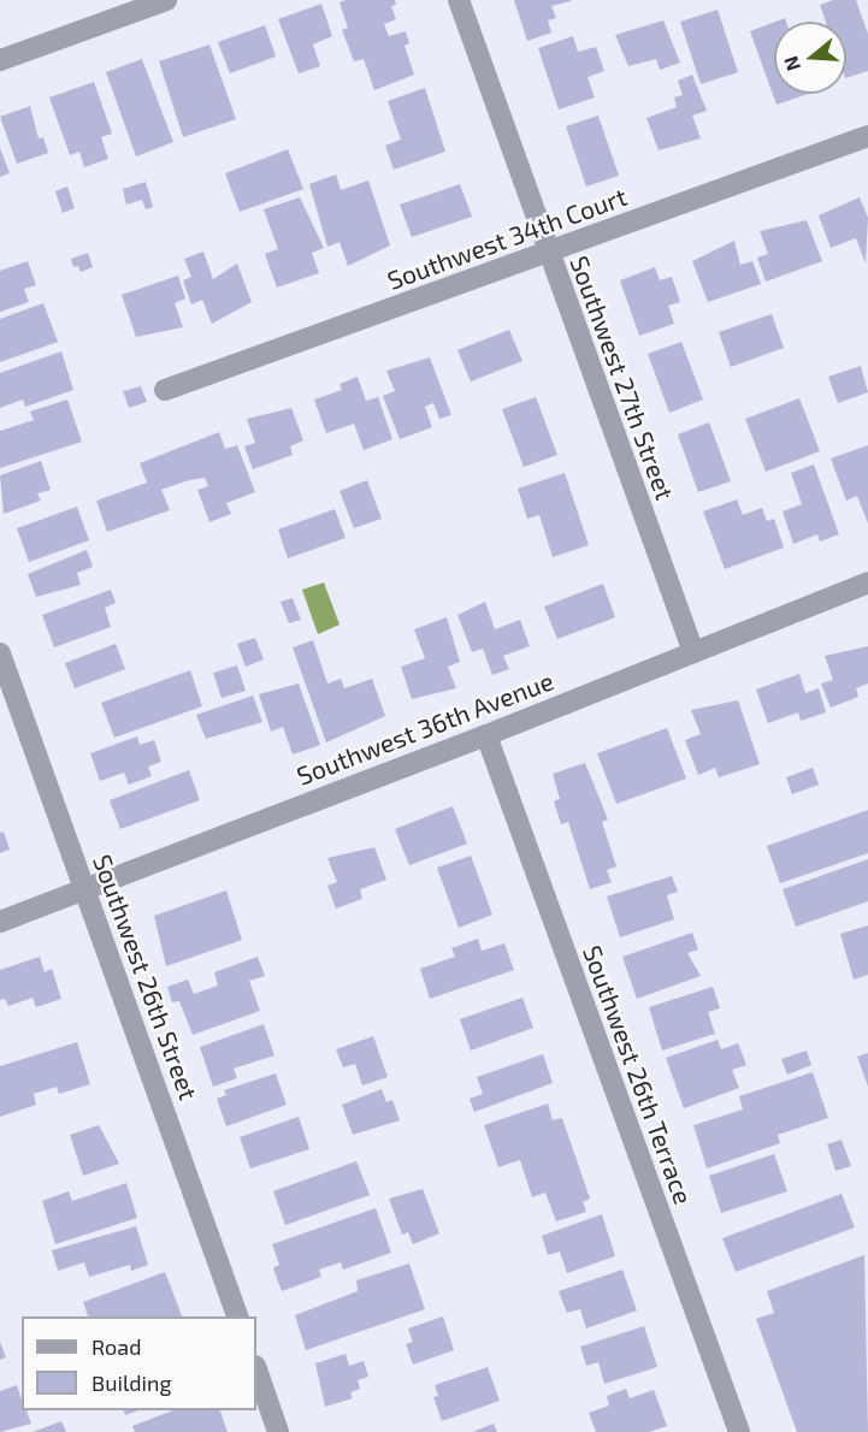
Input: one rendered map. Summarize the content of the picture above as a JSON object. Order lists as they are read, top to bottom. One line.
{"streets":{"street":["Southwest 34th Court","Southwest 27th Street","Southwest 36th Avenue","Southwest 26th Street","Southwest 26th Terrace"]},"crossings":[["Southwest 34th Court","Southwest 27th Street"],["Southwest 27th Street","Southwest 36th Avenue"],["Southwest 36th Avenue","Southwest 26th Street"],["Southwest 36th Avenue","Southwest 26th Terrace"]],"legend":["Road","Building"],"north":"left"}
